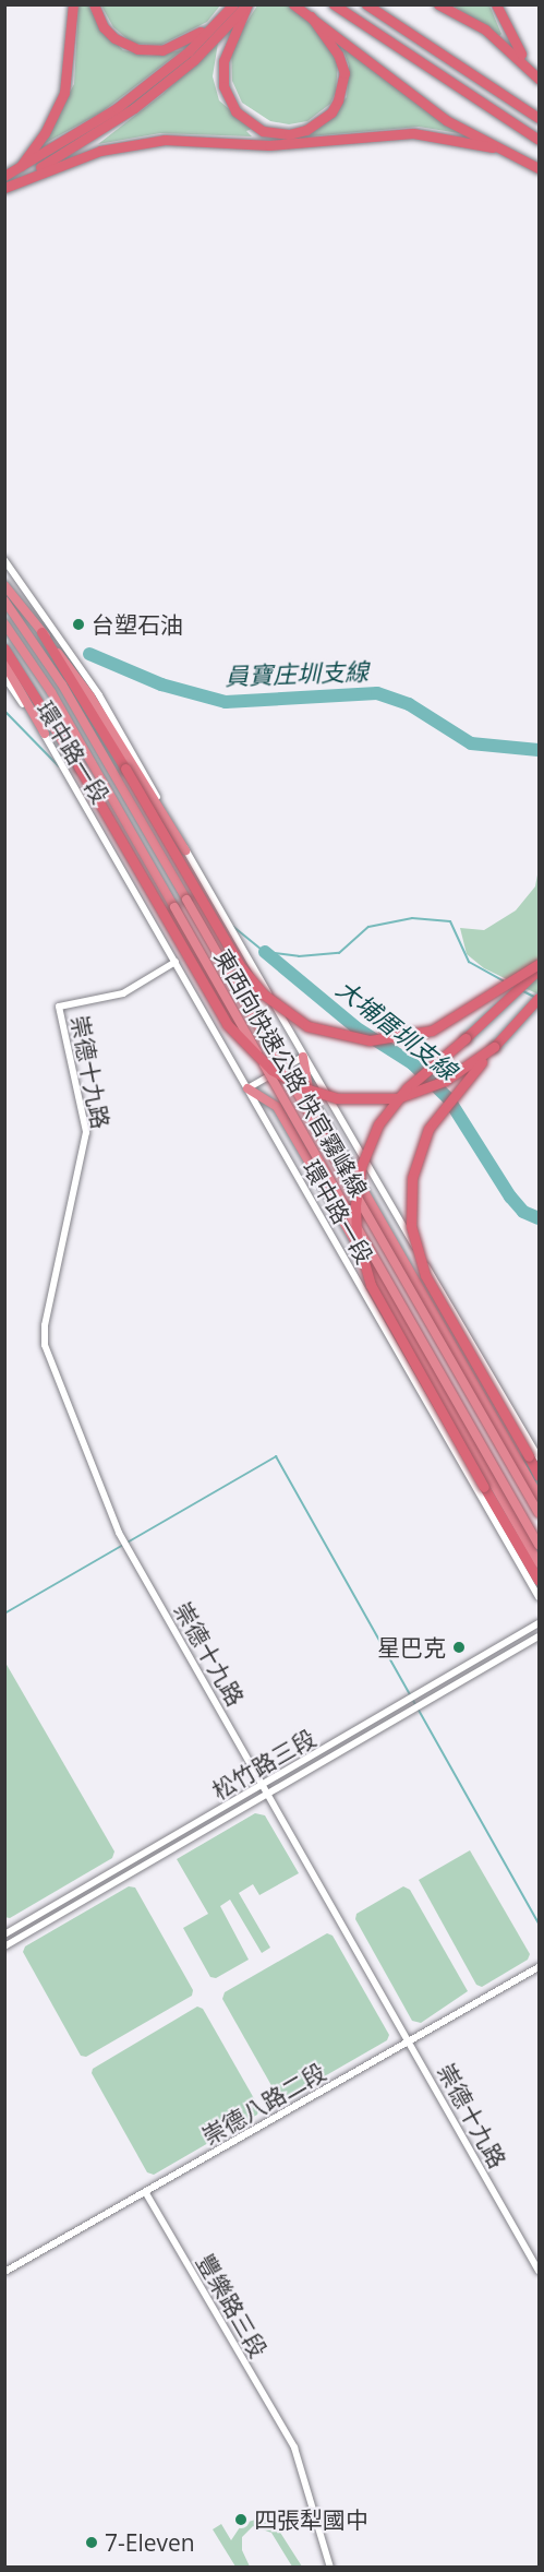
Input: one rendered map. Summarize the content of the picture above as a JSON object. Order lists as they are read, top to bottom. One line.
{"streets":{"highway":["東西向快速公路 快官霧峰線"],"street":["環中路一段","崇德十九路","松竹路三段","崇德八路二段","豐樂路三段"]},"crossings":[["環中路一段","崇德十九路"],["崇德十九路","松竹路三段"],["崇德十九路","崇德八路二段"],["崇德八路二段","豐樂路三段"]],"water":["員寶庄圳支線","大埔厝圳支線"],"places":["台塑石油","星巴克","四張犁國中","7-Eleven"]}
